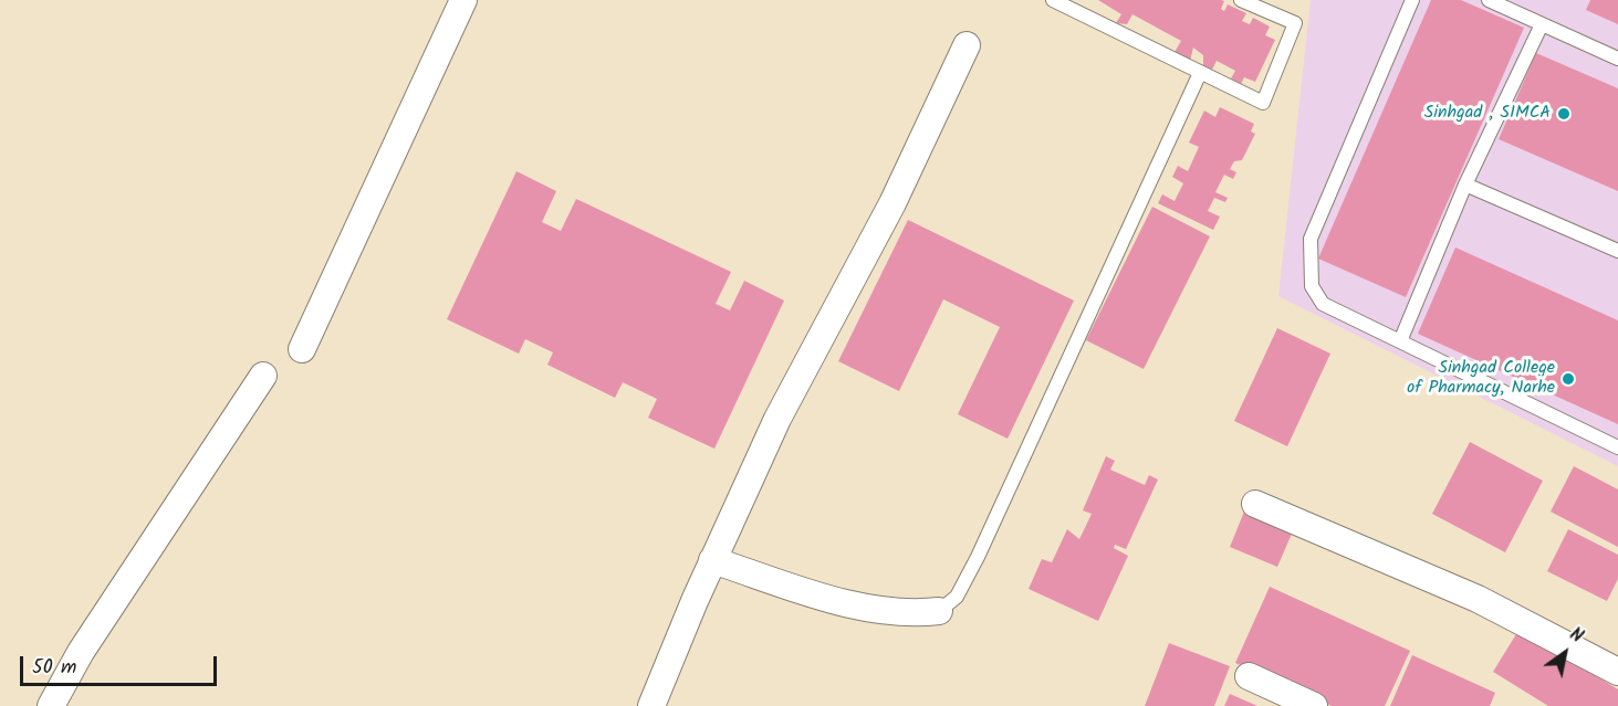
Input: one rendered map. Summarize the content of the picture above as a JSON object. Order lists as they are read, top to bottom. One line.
{"places":["Sinhgad , SIMCA","Sinhgad College of Pharmacy, Narhe"],"scale_bar":"50 m","north":"top right"}
